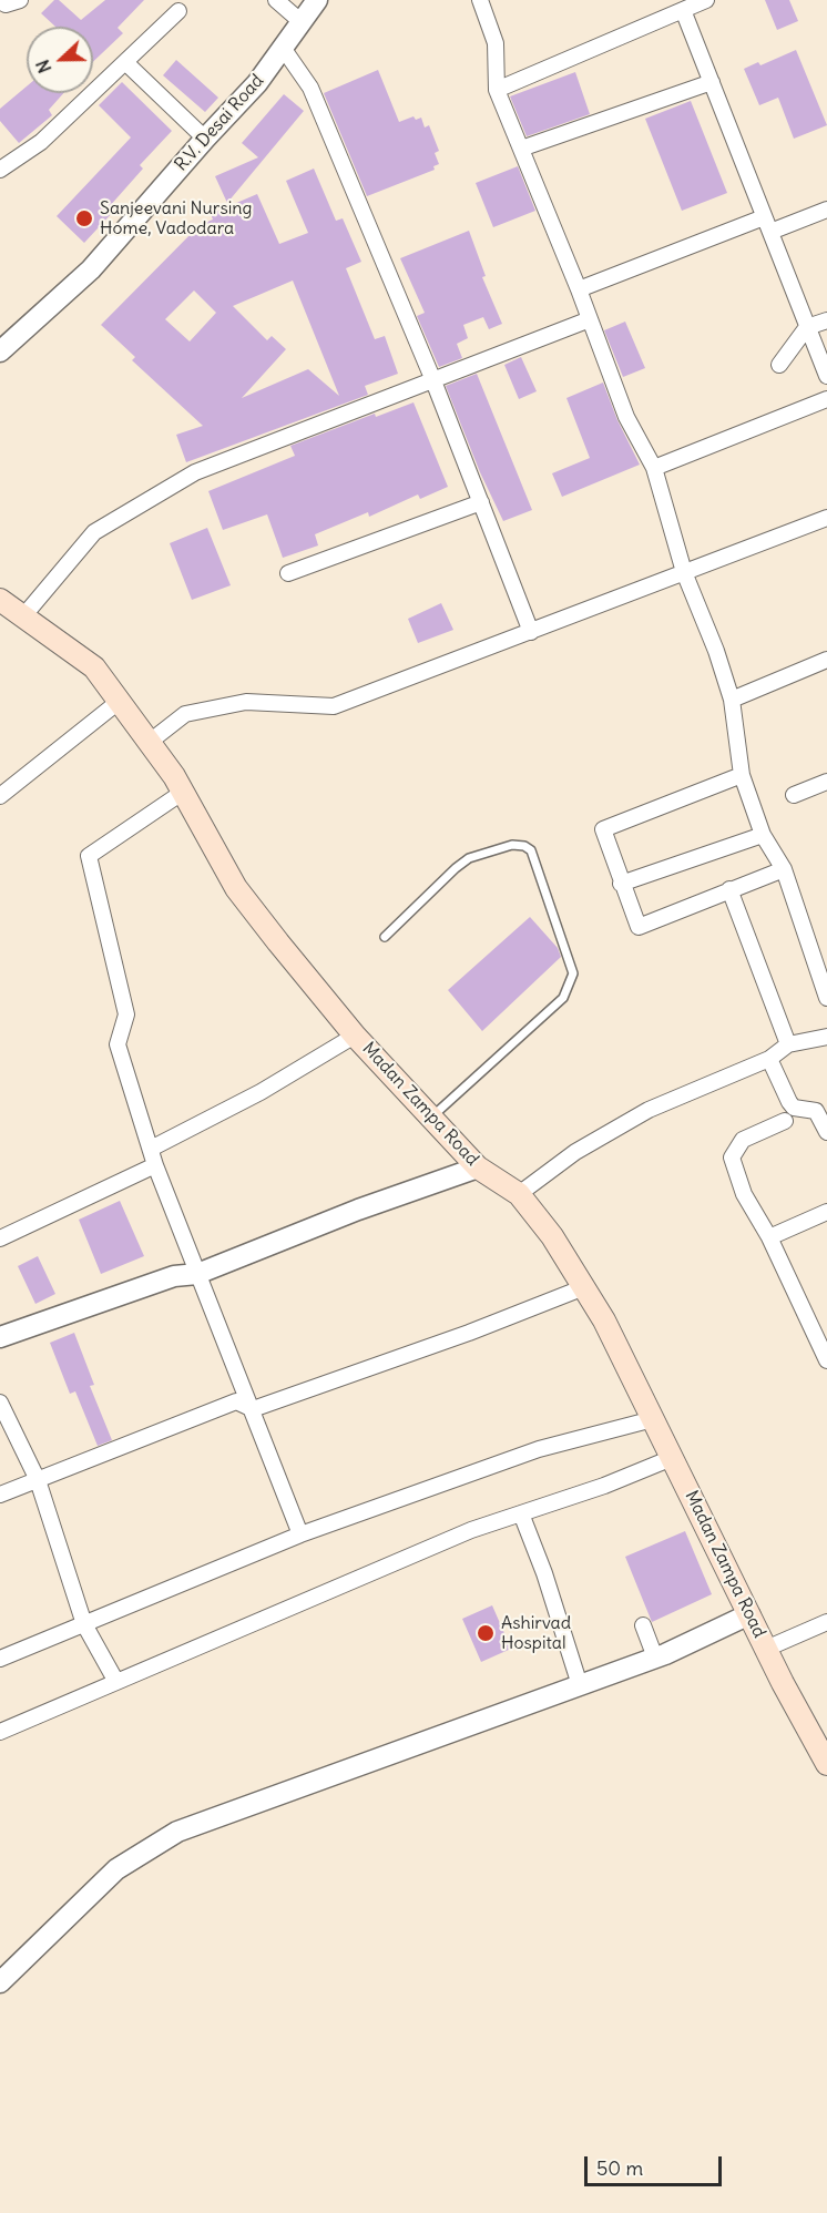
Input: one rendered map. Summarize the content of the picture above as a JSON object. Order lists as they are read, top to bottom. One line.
{"streets":{"main road":["Madan Zampa Road"],"street":["R.V. Desai Road"]},"places":["Sanjeevani Nursing Home, Vadodara","Ashirvad Hospital"],"scale_bar":"50 m","north":"left"}
